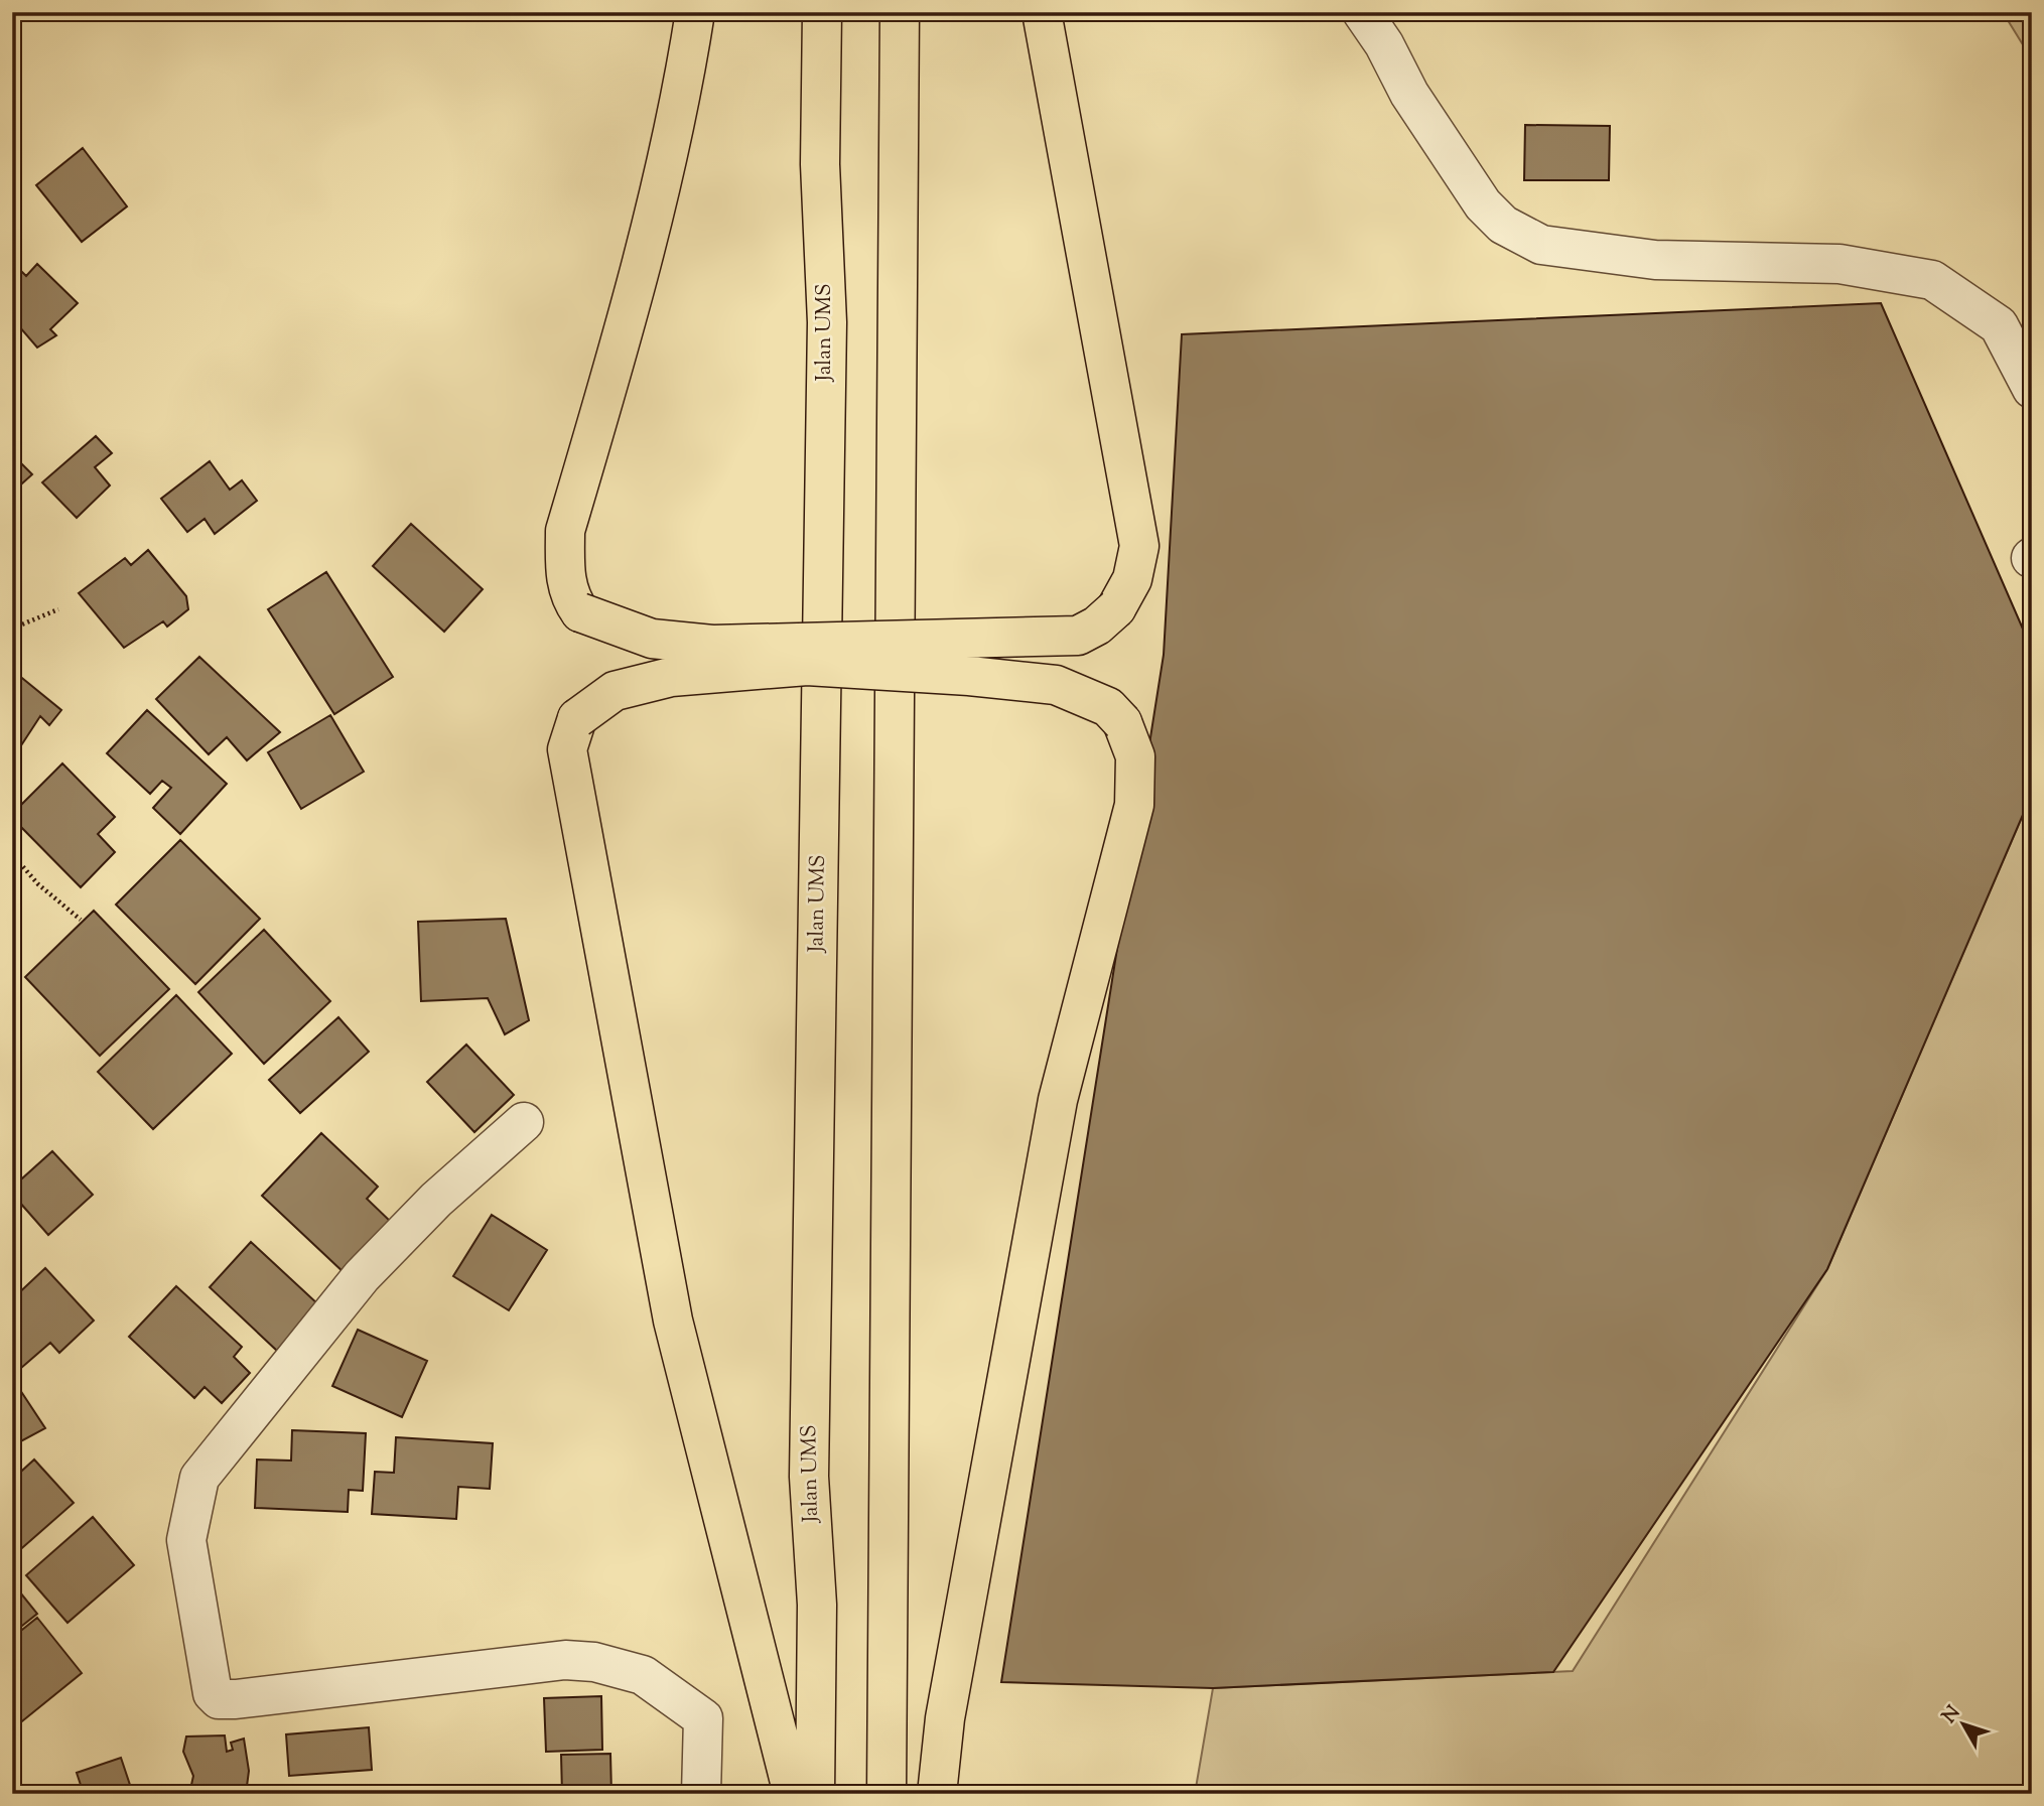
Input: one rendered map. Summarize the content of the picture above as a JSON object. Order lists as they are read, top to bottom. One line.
{"streets":{"highway":["Jalan UMS"]},"north":"top left"}
